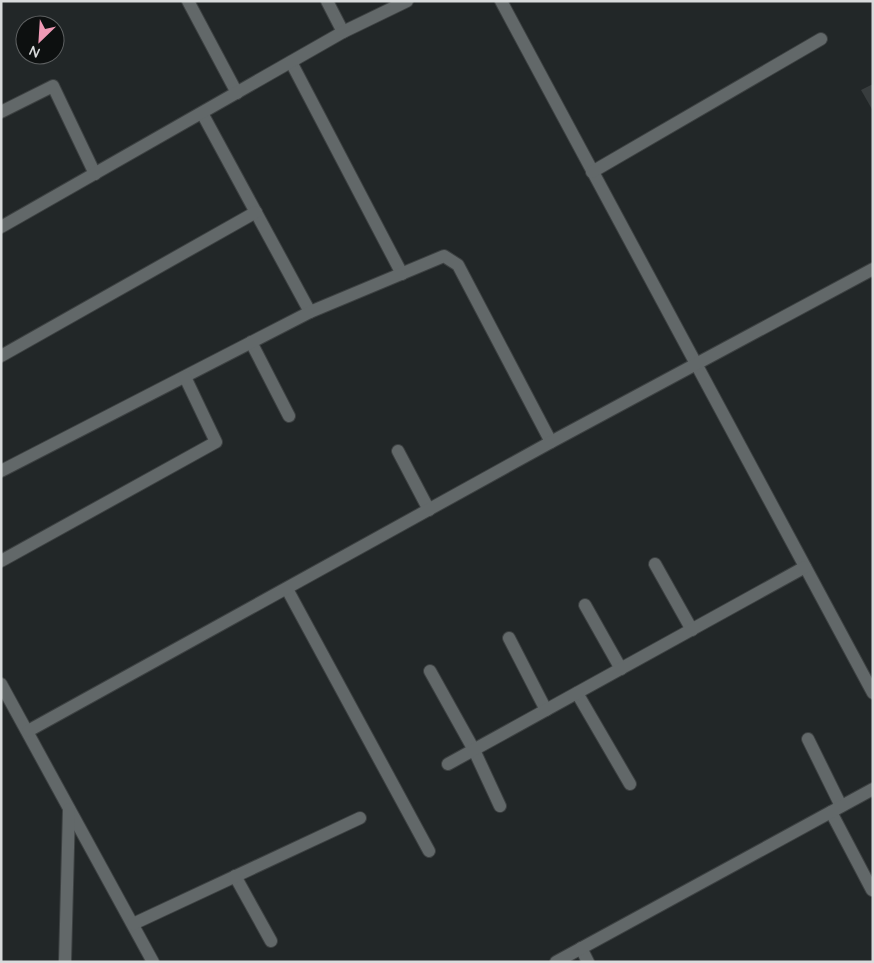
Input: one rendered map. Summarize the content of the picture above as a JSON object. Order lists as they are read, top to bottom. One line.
{"north":"bottom left"}
